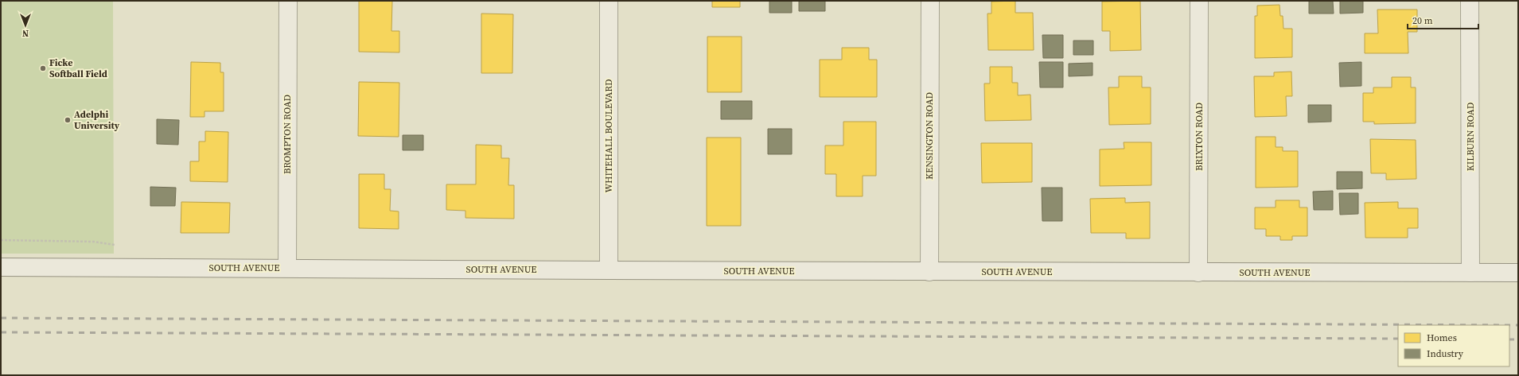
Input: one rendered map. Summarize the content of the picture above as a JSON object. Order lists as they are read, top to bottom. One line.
{"streets":{"street":["BROMPTON ROAD","WHITEHALL BOULEVARD","KENSINGTON ROAD","BRIXTON ROAD","KILBURN ROAD","SOUTH AVENUE"]},"crossings":[["BROMPTON ROAD","SOUTH AVENUE"],["WHITEHALL BOULEVARD","SOUTH AVENUE"],["KENSINGTON ROAD","SOUTH AVENUE"],["BRIXTON ROAD","SOUTH AVENUE"],["KILBURN ROAD","SOUTH AVENUE"]],"places":["Ficke Softball Field","Adelphi University"],"legend":["Homes","Industry"],"scale_bar":"20 m","north":"bottom"}
